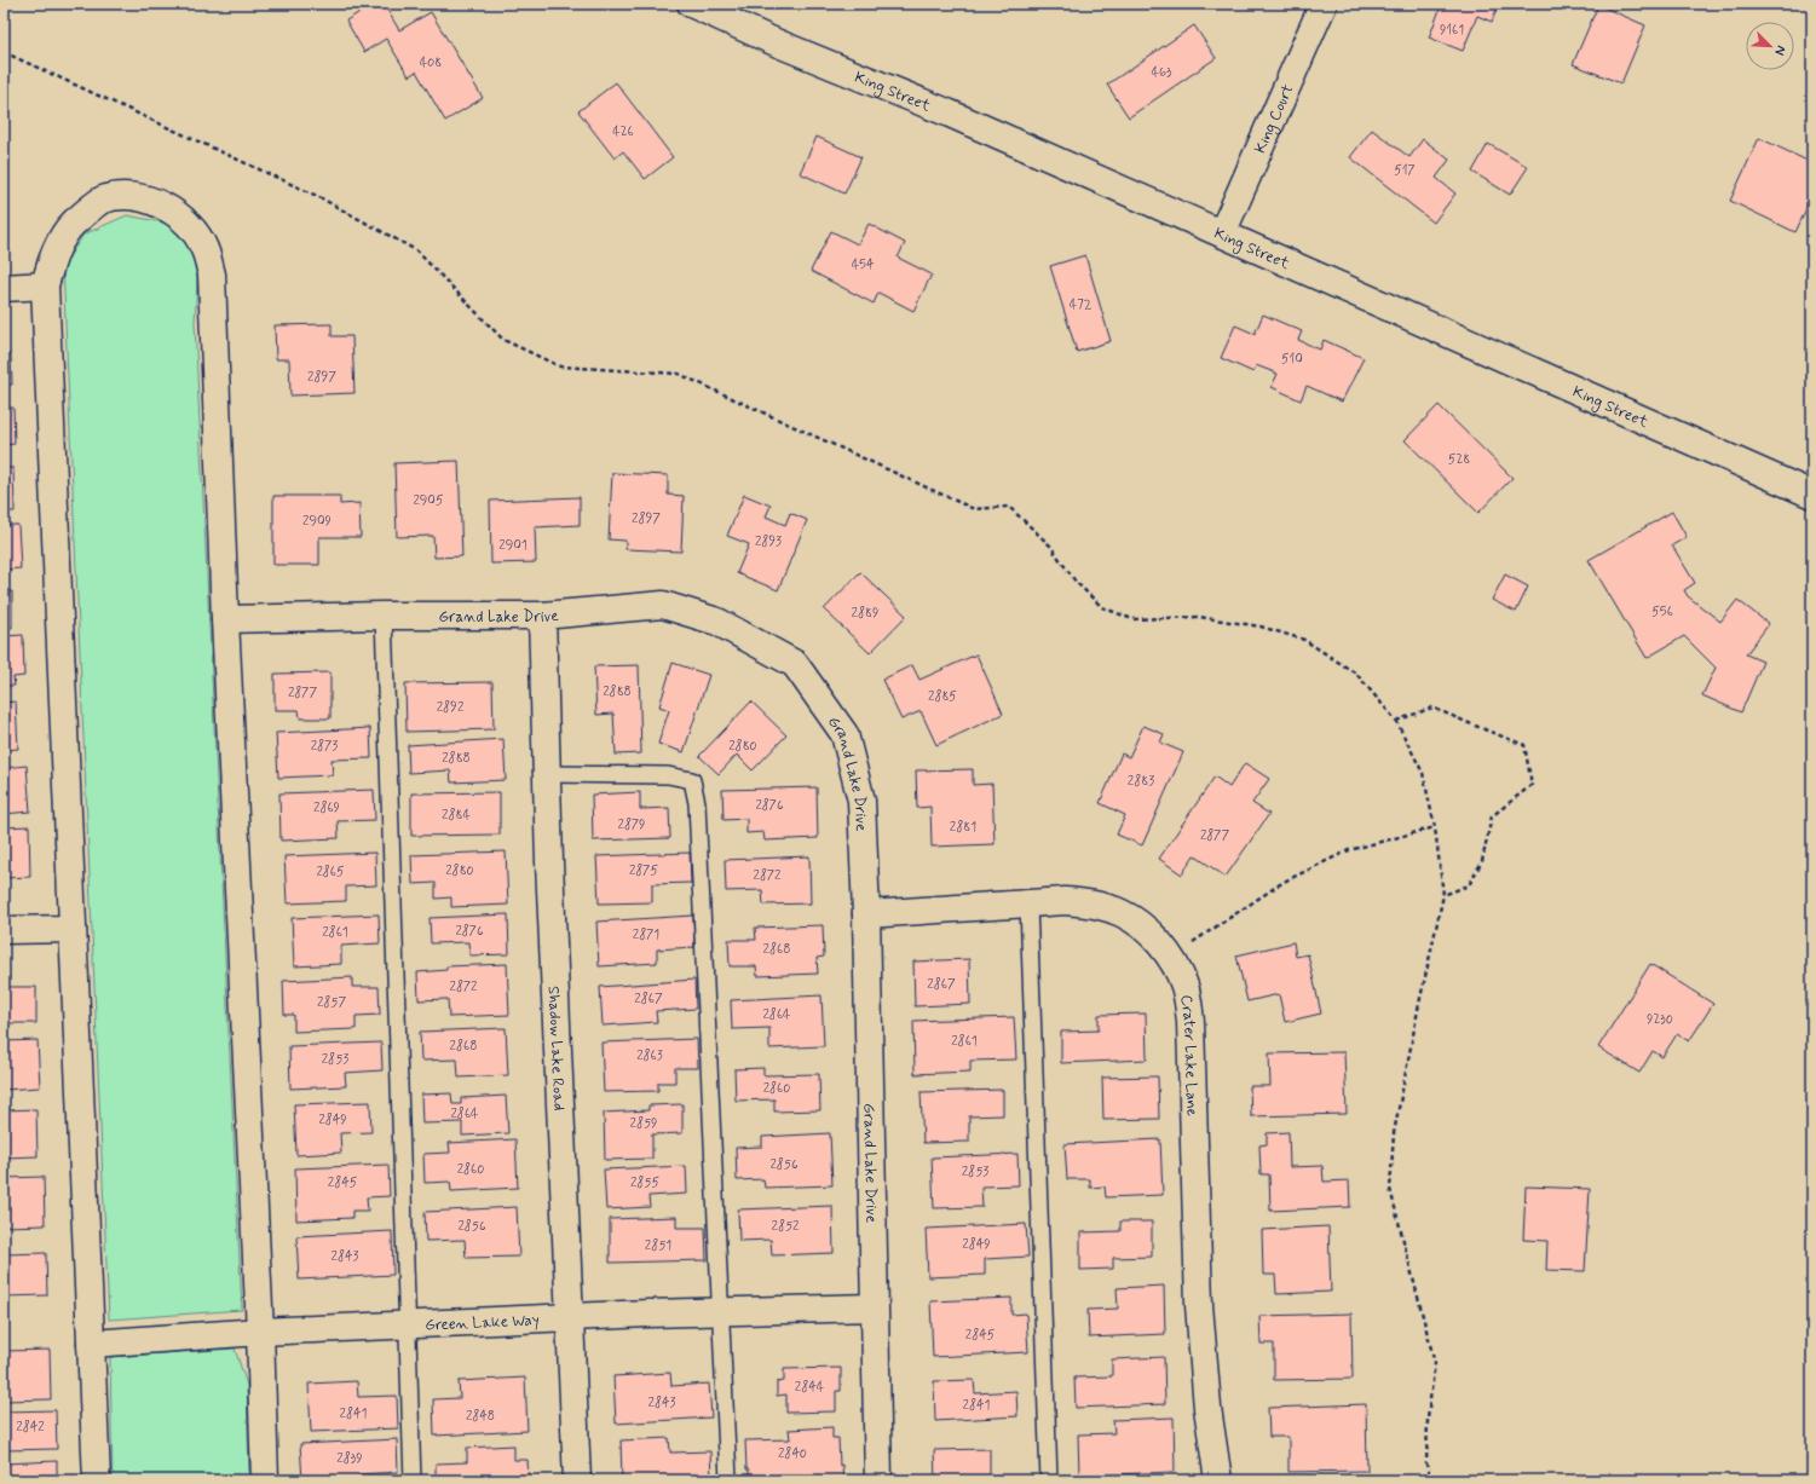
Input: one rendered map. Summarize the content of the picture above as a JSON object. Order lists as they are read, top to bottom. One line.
{"streets":{"street":["King Street","King Court","Grand Lake Drive","Shadow Lake Road","Crater Lake Lane","Green Lake Way"]},"crossings":[["King Street","King Court"],["Grand Lake Drive","Shadow Lake Road"],["Grand Lake Drive","Crater Lake Lane"],["Grand Lake Drive","Green Lake Way"],["Shadow Lake Road","Green Lake Way"]],"house_numbers":["9161","408","463","426","517","454","472","510","2897","528","2905","2897","2909","2893","2901","556","2889","2888","2877","2885","2892","2873","2880","2888","2883","2876","2869","2884","2879","2881","2877","2880","2875","2865","2872","2876","2861","2871","2868","2867","2872","2867","2857","2864","9230","2861","2868","2863","2853","2860","2864","2849","2859","2856","2860","2853","2845","2855","2856","2852","2849","2851","2843","2845","2844","2843","2841","2841","2848","2842","2840","2839"],"north":"bottom right"}
